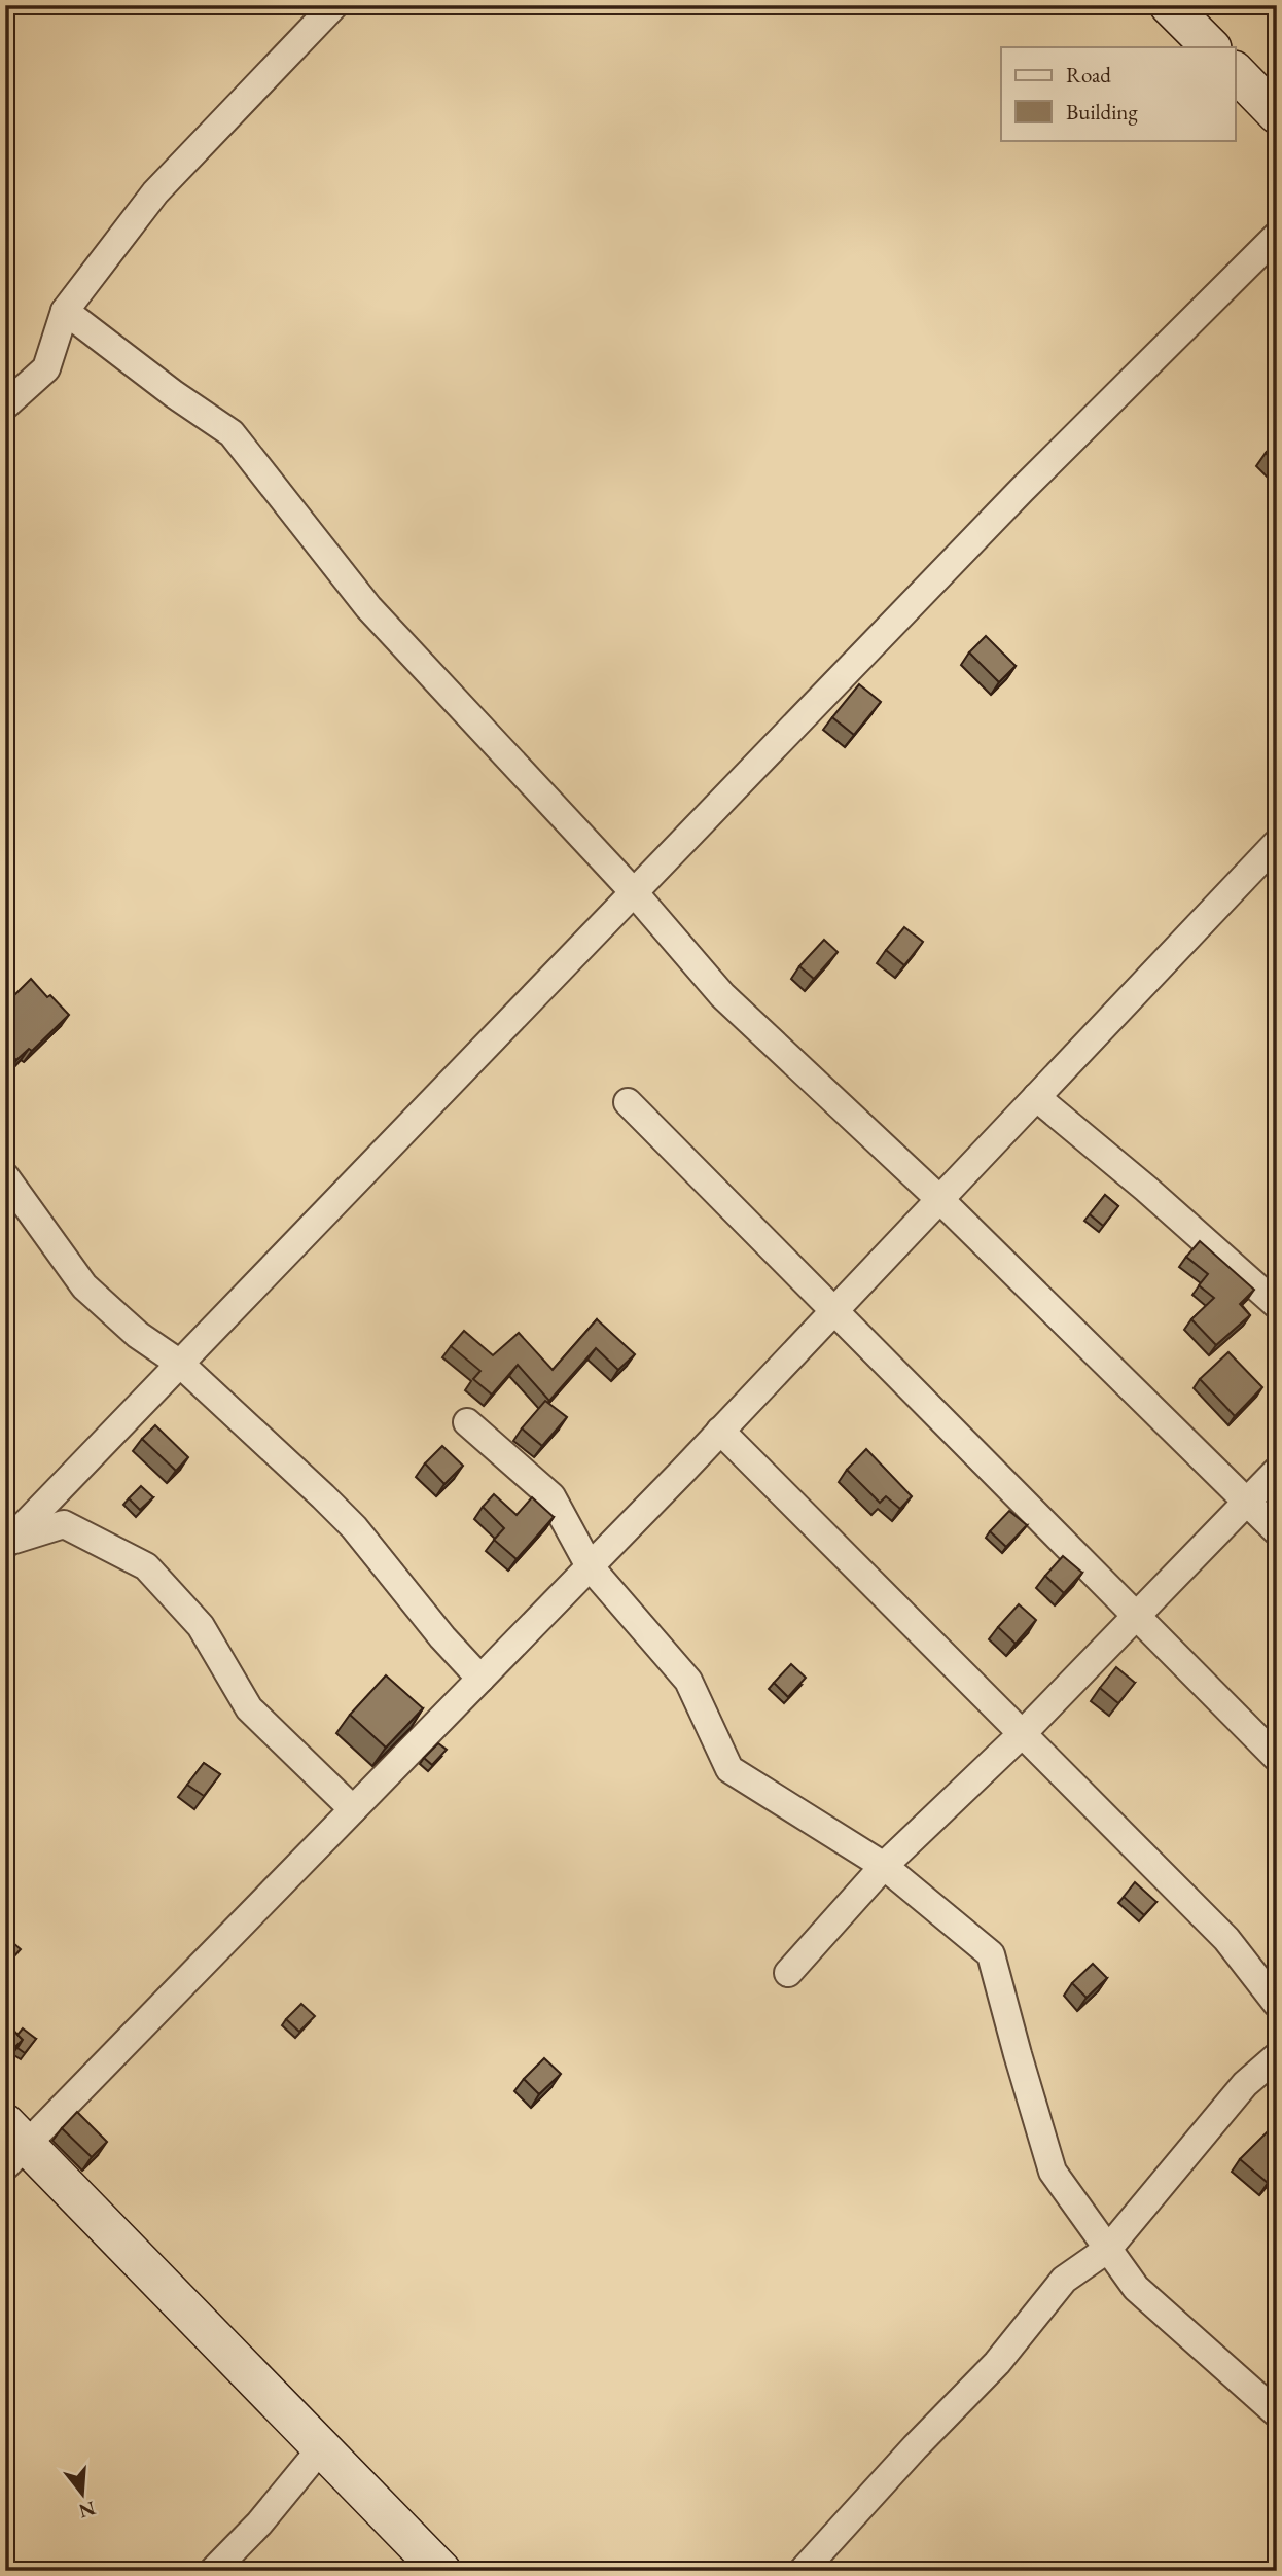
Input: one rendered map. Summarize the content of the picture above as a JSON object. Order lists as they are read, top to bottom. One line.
{"legend":["Road","Building"],"north":"bottom"}
